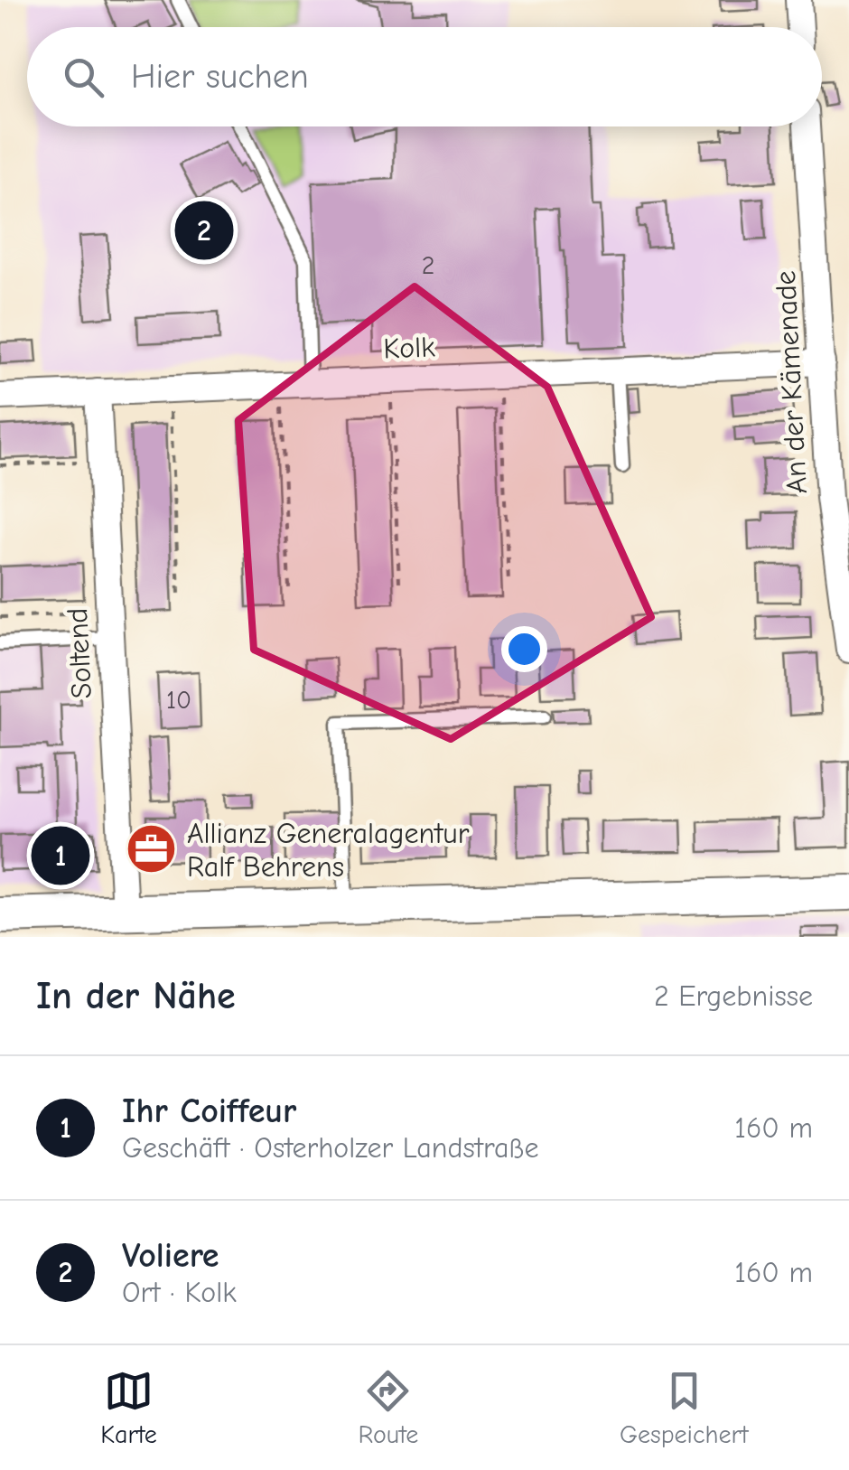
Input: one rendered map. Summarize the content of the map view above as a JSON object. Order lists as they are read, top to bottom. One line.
{"streets":{"street":["Kolk","An der Kämenade","Soltend"]},"crossings":[["Kolk","An der Kämenade"],["Kolk","Soltend"]],"places":{"office":["Allianz Generalagentur Ralf Behrens"]},"house_numbers":["2","10"],"page":{"search":"Hier suchen","pins":["2","1"],"heading":["In der Nähe","2 Ergebnisse"],"list":[{"mark":"1","name":"Ihr Coiffeur","note":"Geschäft · Osterholzer Landstraße","value":"160 m"},{"mark":"2","name":"Voliere","note":"Ort · Kolk","value":"160 m"}],"nav":["Karte","Route","Gespeichert"]}}
